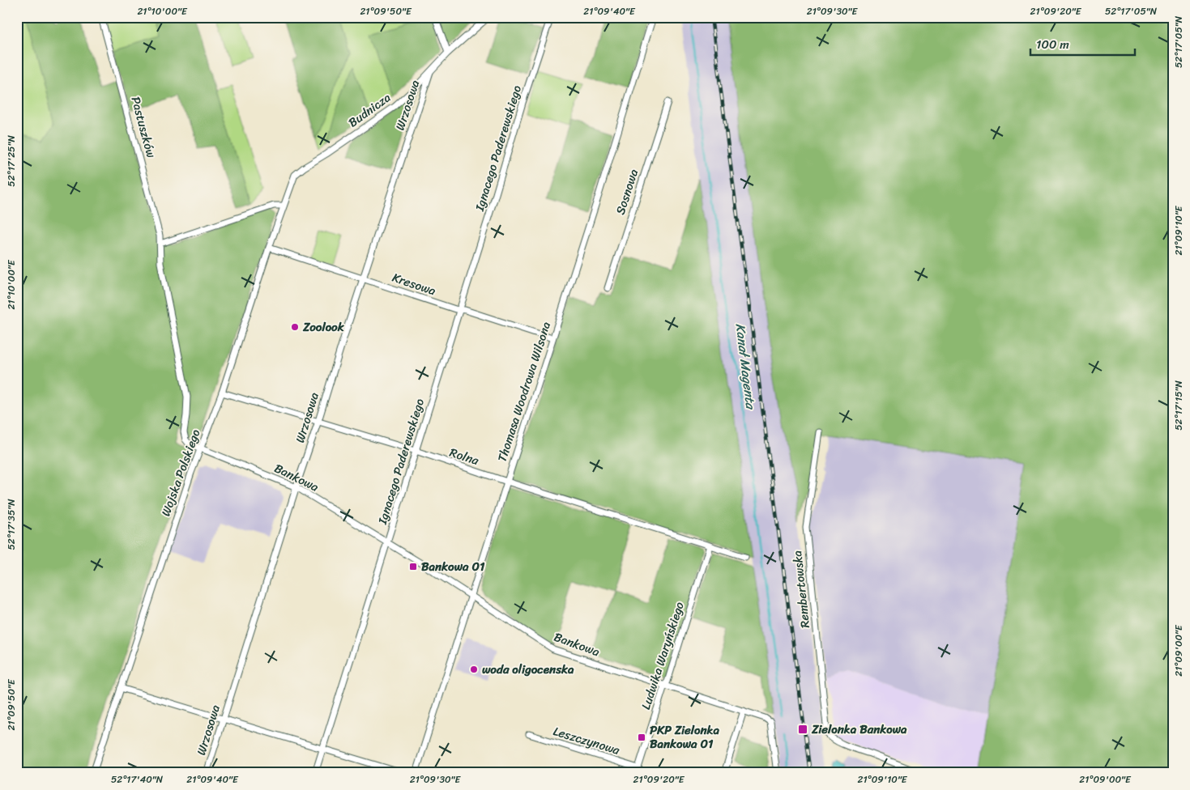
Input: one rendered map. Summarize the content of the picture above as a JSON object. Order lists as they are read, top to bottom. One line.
{"streets":{"street":["Wrzosowa","Budnicza","Pastuszków","Ignacego Paderewskiego","Sosnowa","Kresowa","Thomasa Woodrowa Wilsona","Rolna","Wojska Polskiego","Bankowa","Rembertowska","Ludwika Waryńskiego","Leszczynowa"]},"crossings":[["Wrzosowa","Budnicza"],["Wrzosowa","Kresowa"],["Wrzosowa","Rolna"],["Wrzosowa","Bankowa"],["Budnicza","Wojska Polskiego"],["Pastuszków","Wojska Polskiego"],["Pastuszków","Bankowa"],["Ignacego Paderewskiego","Kresowa"],["Ignacego Paderewskiego","Rolna"],["Ignacego Paderewskiego","Bankowa"],["Kresowa","Thomasa Woodrowa Wilsona"],["Kresowa","Wojska Polskiego"],["Thomasa Woodrowa Wilsona","Rolna"],["Thomasa Woodrowa Wilsona","Bankowa"],["Rolna","Wojska Polskiego"],["Rolna","Ludwika Waryńskiego"],["Wojska Polskiego","Bankowa"],["Bankowa","Ludwika Waryńskiego"],["Ludwika Waryńskiego","Leszczynowa"]],"water":["Kanał Magenta"],"places":{"other":["Zoolook","woda oligocenska"],"transit":["Bankowa 01","Zielonka Bankowa","PKP Zielonka Bankowa 01"]},"scale_bar":"100 m","coordinates":["21°10'00\"E","21°09'50\"E","21°09'40\"E","21°09'30\"E","21°09'20\"E","52°17'05\"N","52°17'25\"N","21°09'10\"E","52°17'15\"N","52°17'35\"N","21°09'00\"E","52°17'40\"N"]}
